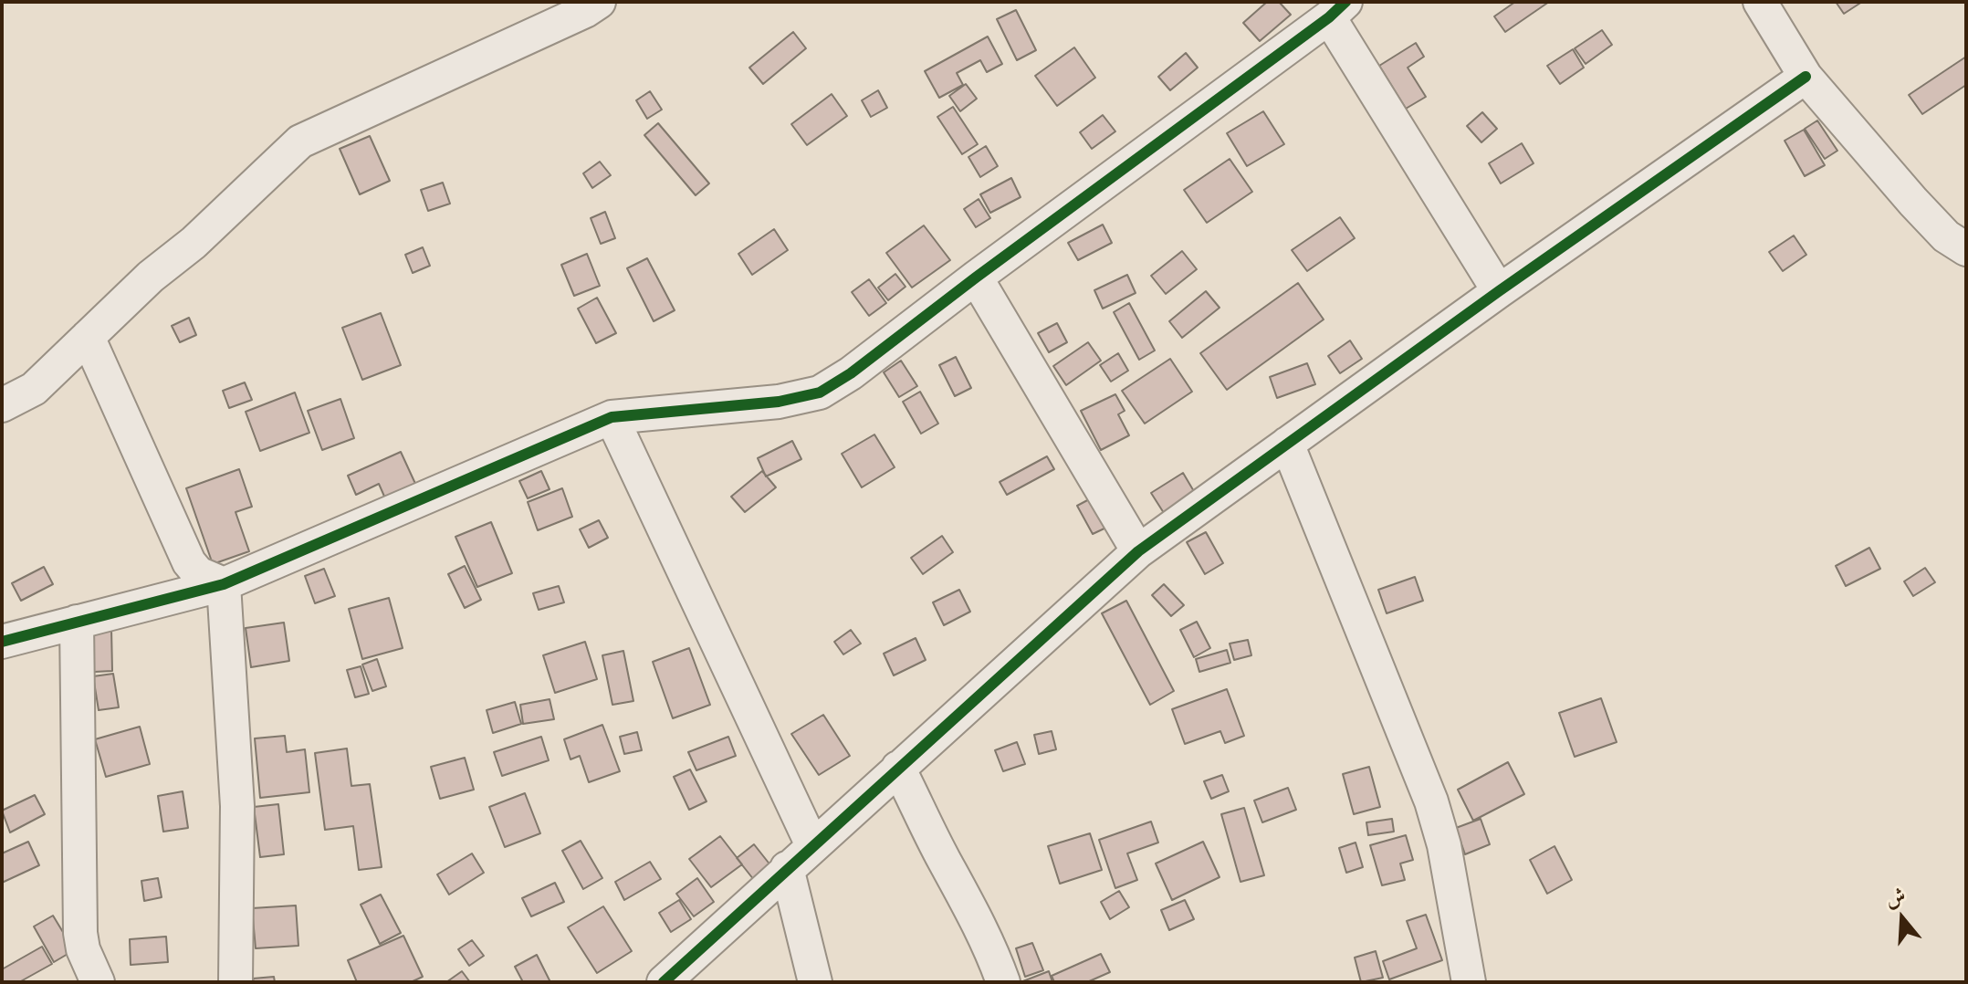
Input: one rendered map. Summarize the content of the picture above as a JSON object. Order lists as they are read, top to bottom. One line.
{"north":"top"}
